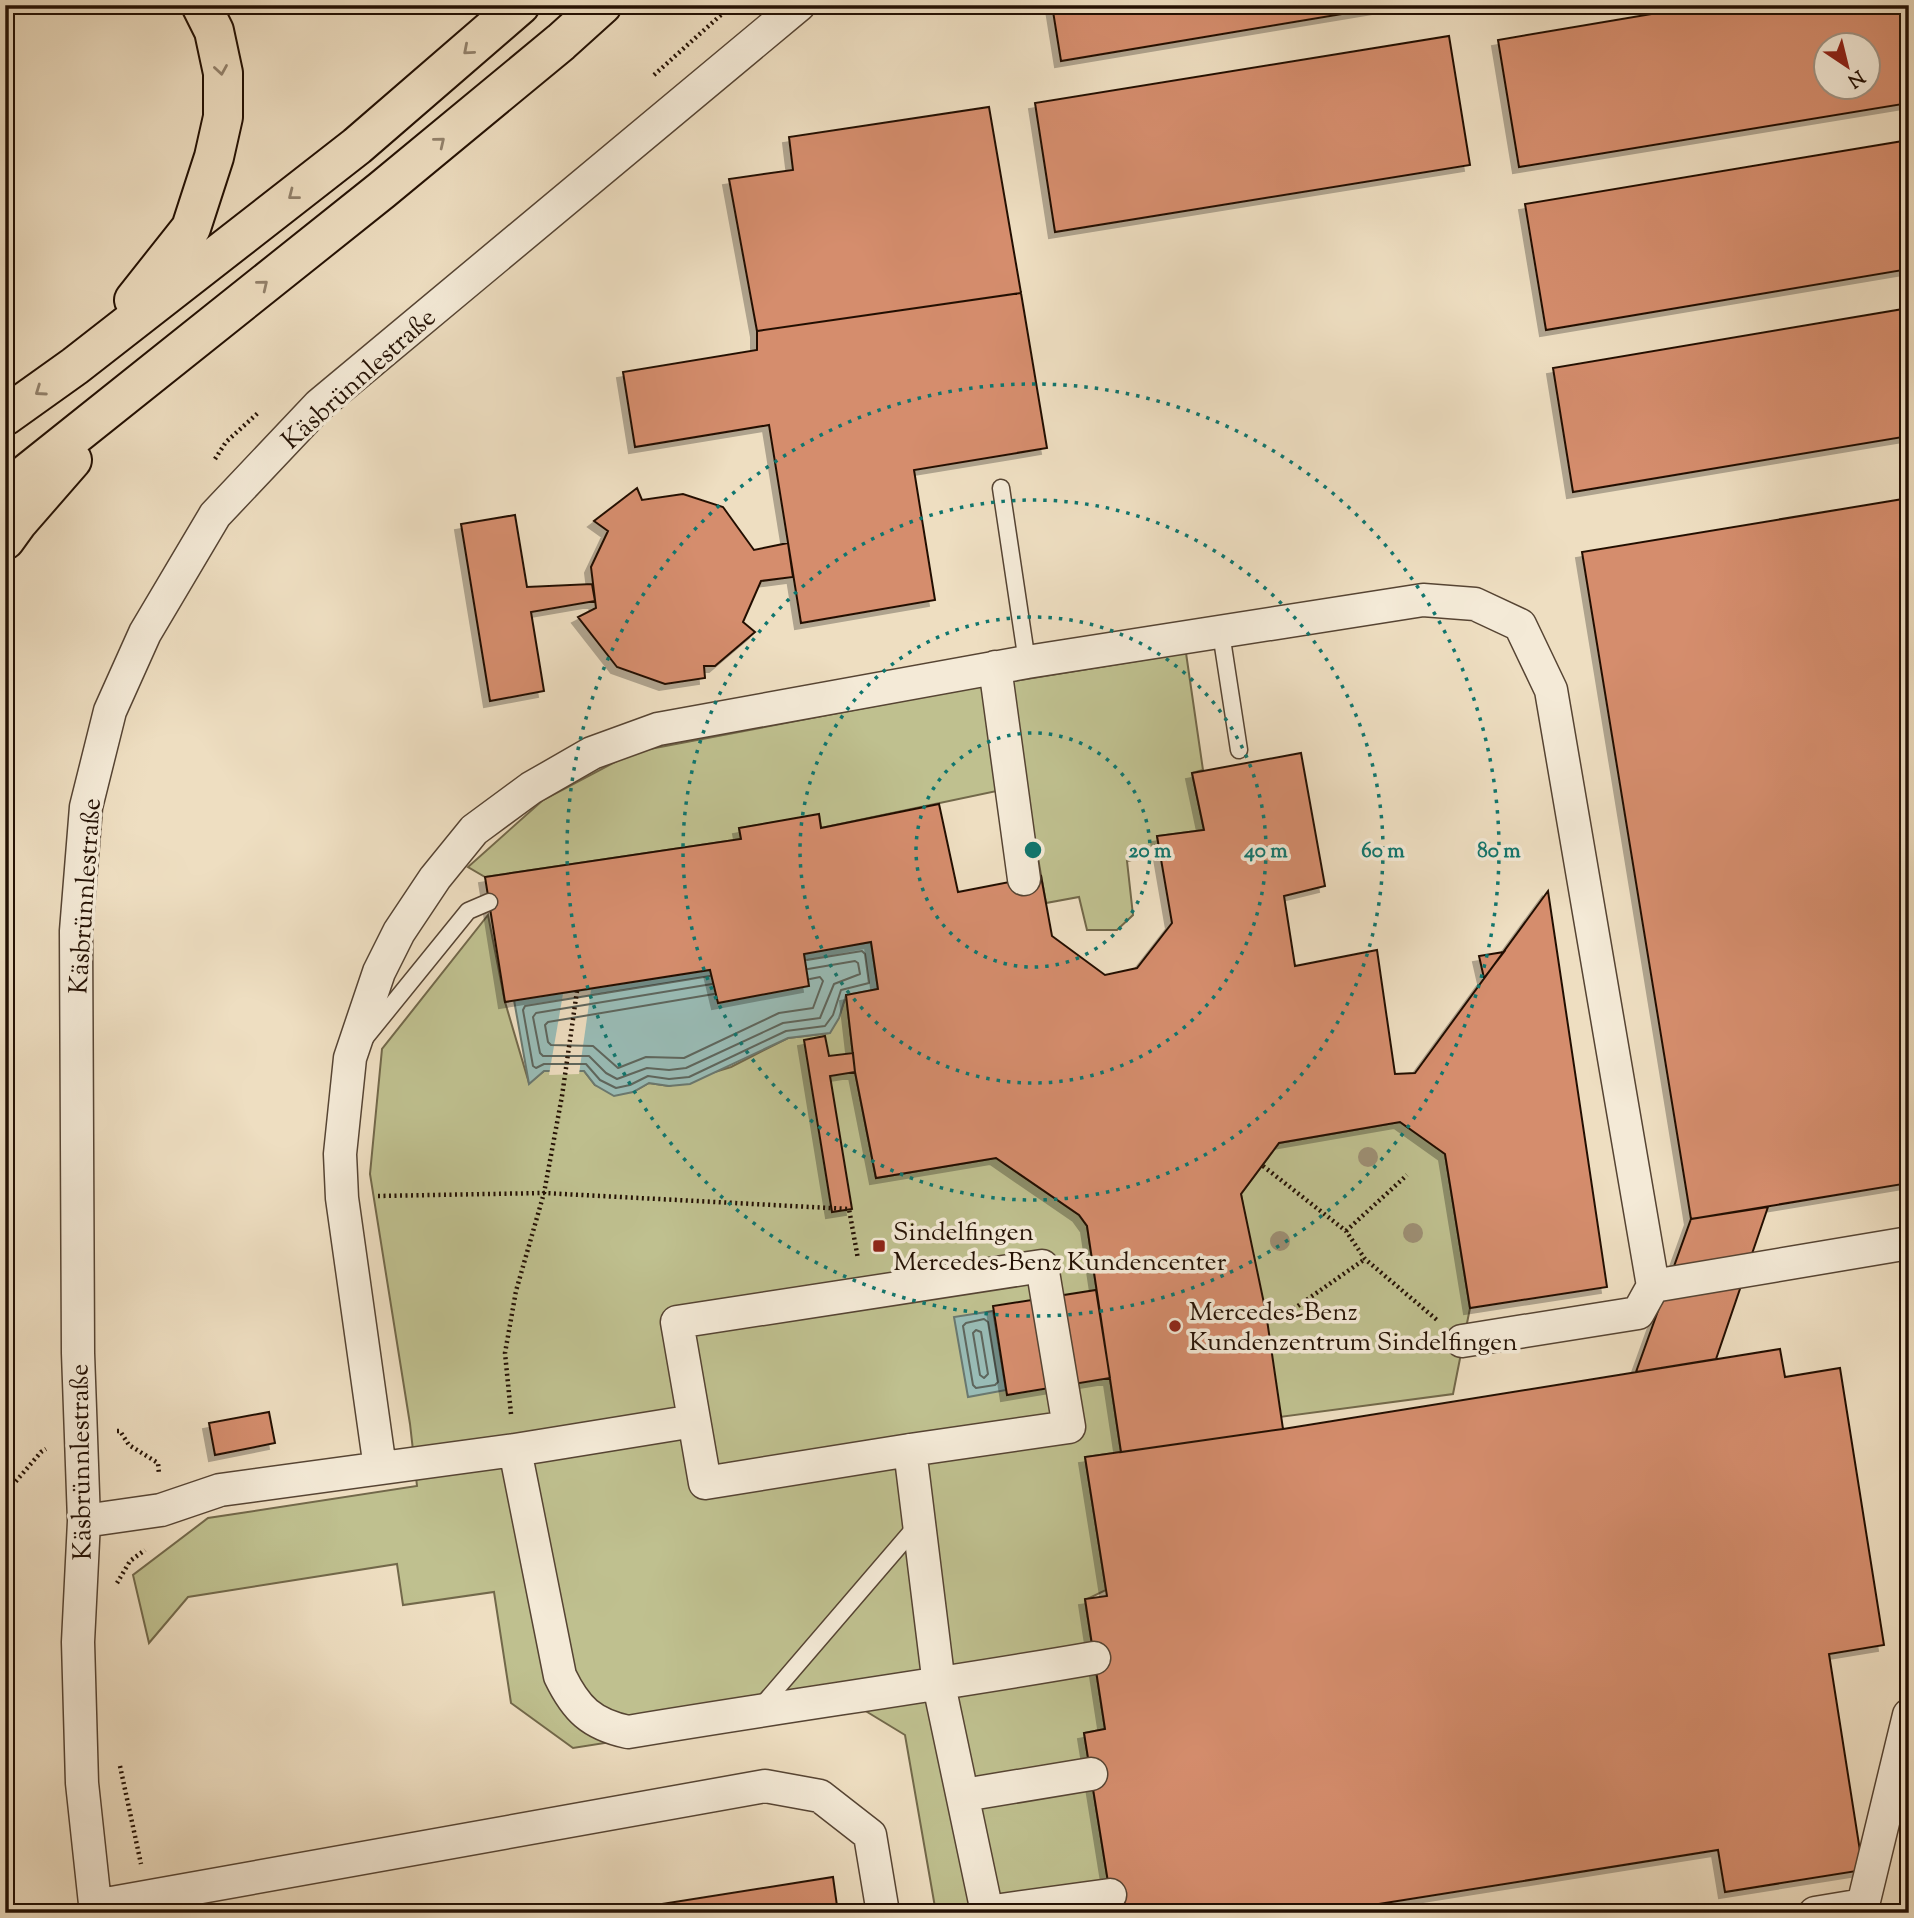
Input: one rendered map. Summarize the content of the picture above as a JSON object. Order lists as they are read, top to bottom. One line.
{"streets":{"street":["Käsbrünnlestraße"]},"places":{"transit":["Sindelfingen Mercedes-Benz Kundencenter"],"other":["Mercedes-Benz Kundenzentrum Sindelfingen"]},"north":"bottom right","rings":["20 m","40 m","60 m","80 m"]}
